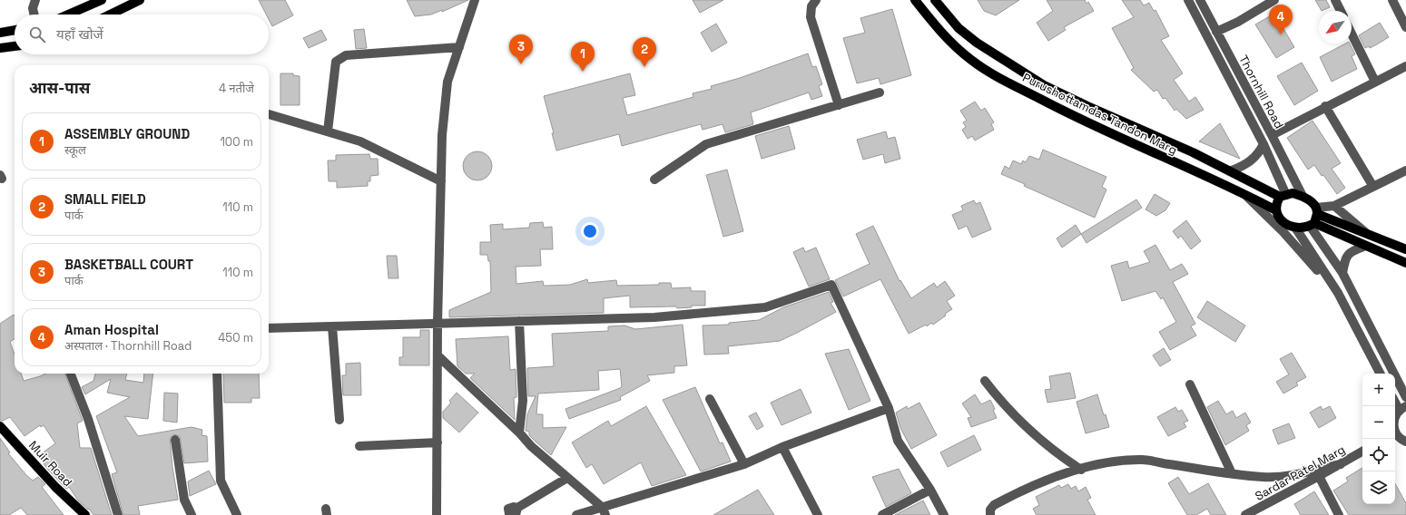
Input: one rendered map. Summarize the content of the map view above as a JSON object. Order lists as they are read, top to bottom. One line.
{"streets":{"main road":["Purushottamdas Tandon Marg","Muir Road"],"street":["Thornhill Road","Sardar Patel Marg"]},"crossings":[["Thornhill Road","Purushottamdas Tandon Marg"]],"north":"bottom left","page":{"pins":["4","3","2","1"],"search":"यहाँ खोजें","heading":["आस-पास","4 नतीजे"],"list":[{"mark":"1","name":"ASSEMBLY GROUND","note":"स्कूल","value":"100 m"},{"mark":"2","name":"SMALL FIELD","note":"पार्क","value":"110 m"},{"mark":"3","name":"BASKETBALL COURT","note":"पार्क","value":"110 m"},{"mark":"4","name":"Aman Hospital","note":"अस्पताल · Thornhill Road","value":"450 m"}],"map_buttons":["+","−"]}}
